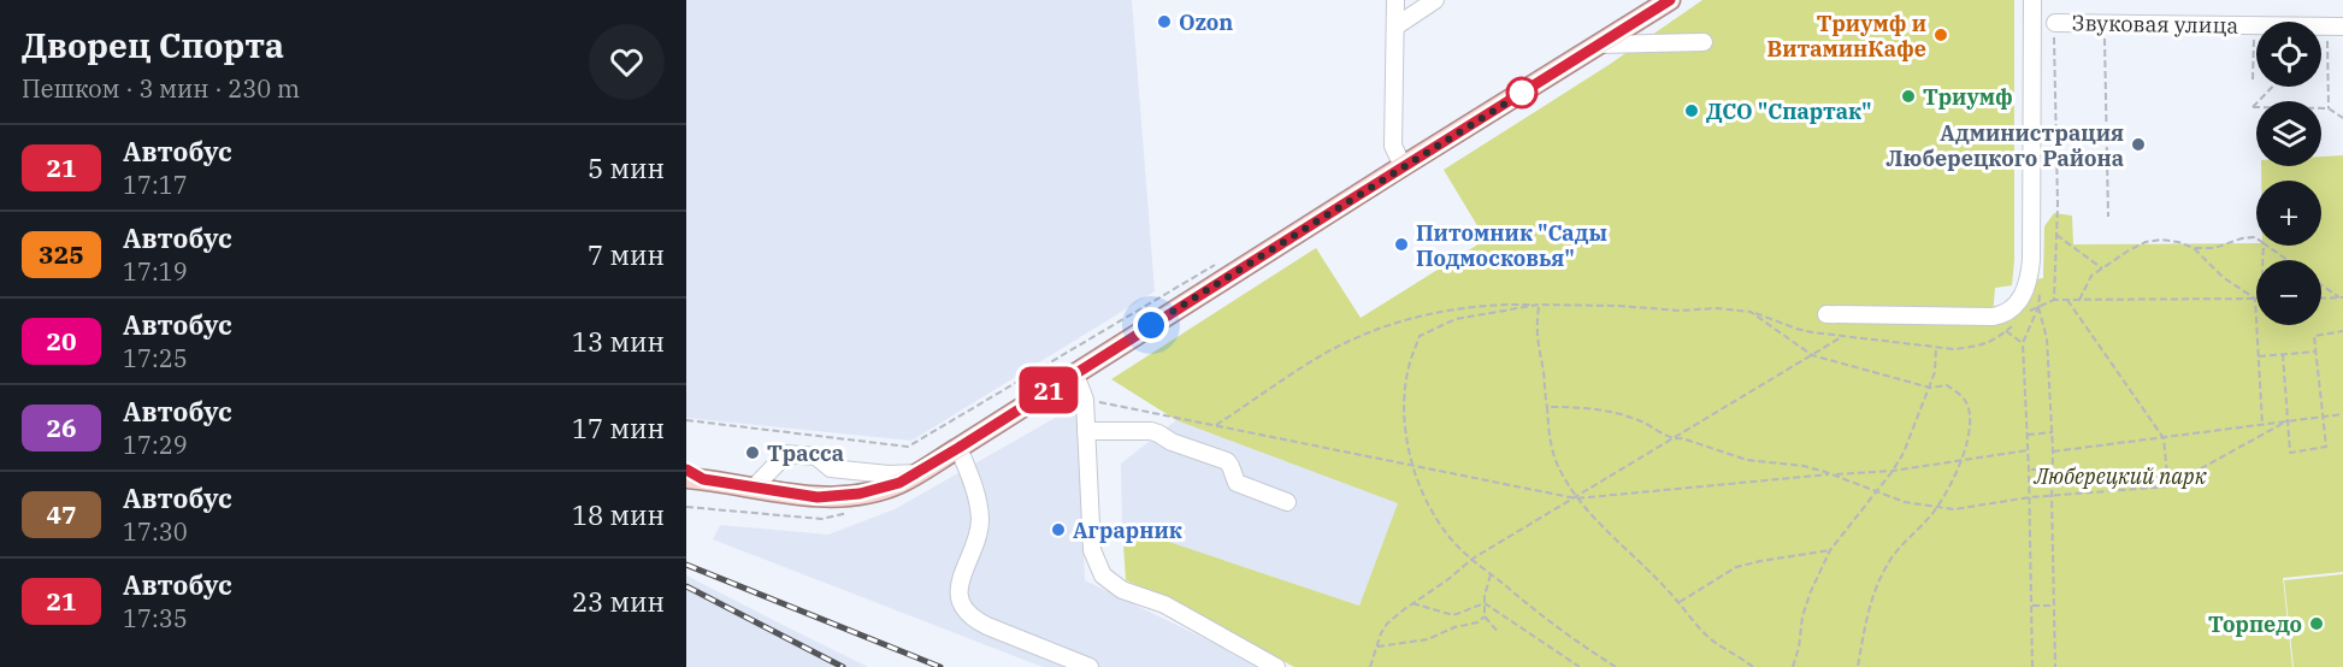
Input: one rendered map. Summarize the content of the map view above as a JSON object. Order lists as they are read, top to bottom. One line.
{"streets":{"street":["Звуковая улица"]},"parks":["Люберецкий парк"],"places":["Ozon","Триумф и ВитаминКафе","Триумф","ДСО \"Спартак\"","Администрация Люберецкого Района","Питомник \"Сады Подмосковья\"","Трасса","Аграрник","Торпедо"],"lines":["bus line 21"],"page":{"heading":["Дворец Спорта","Пешком · 3 мин · 230 m"],"on_map":"21","map_buttons":["+","−"],"list":[{"mark":"21","name":"Автобус","note":"17:17","value":"5 мин"},{"mark":"325","name":"Автобус","note":"17:19","value":"7 мин"},{"mark":"20","name":"Автобус","note":"17:25","value":"13 мин"},{"mark":"26","name":"Автобус","note":"17:29","value":"17 мин"},{"mark":"47","name":"Автобус","note":"17:30","value":"18 мин"},{"mark":"21","name":"Автобус","note":"17:35","value":"23 мин"}]}}
